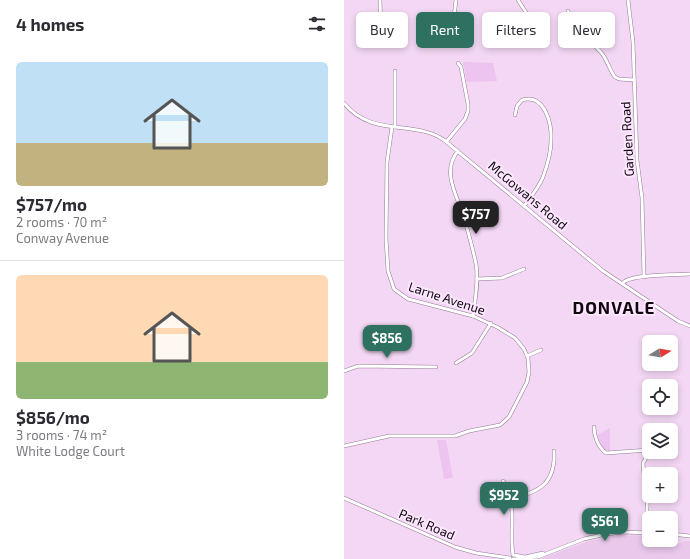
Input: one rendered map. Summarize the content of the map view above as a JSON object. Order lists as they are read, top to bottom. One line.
{"streets":{"street":["Garden Road","McGowans Road","Larne Avenue","Park Road"]},"crossings":[["McGowans Road","Larne Avenue"]],"districts":["DONVALE"],"north":"right","page":{"heading":"4 homes","chip":["Buy","Rent","Filters","New"],"list":[{"name":"$757/mo","note":"2 rooms · 70 m² · Conway Avenue"},{"name":"$856/mo","note":"3 rooms · 74 m² · White Lodge Court"}],"price":["$757","$856","$952","$561"],"map_buttons":["+","−"]}}
